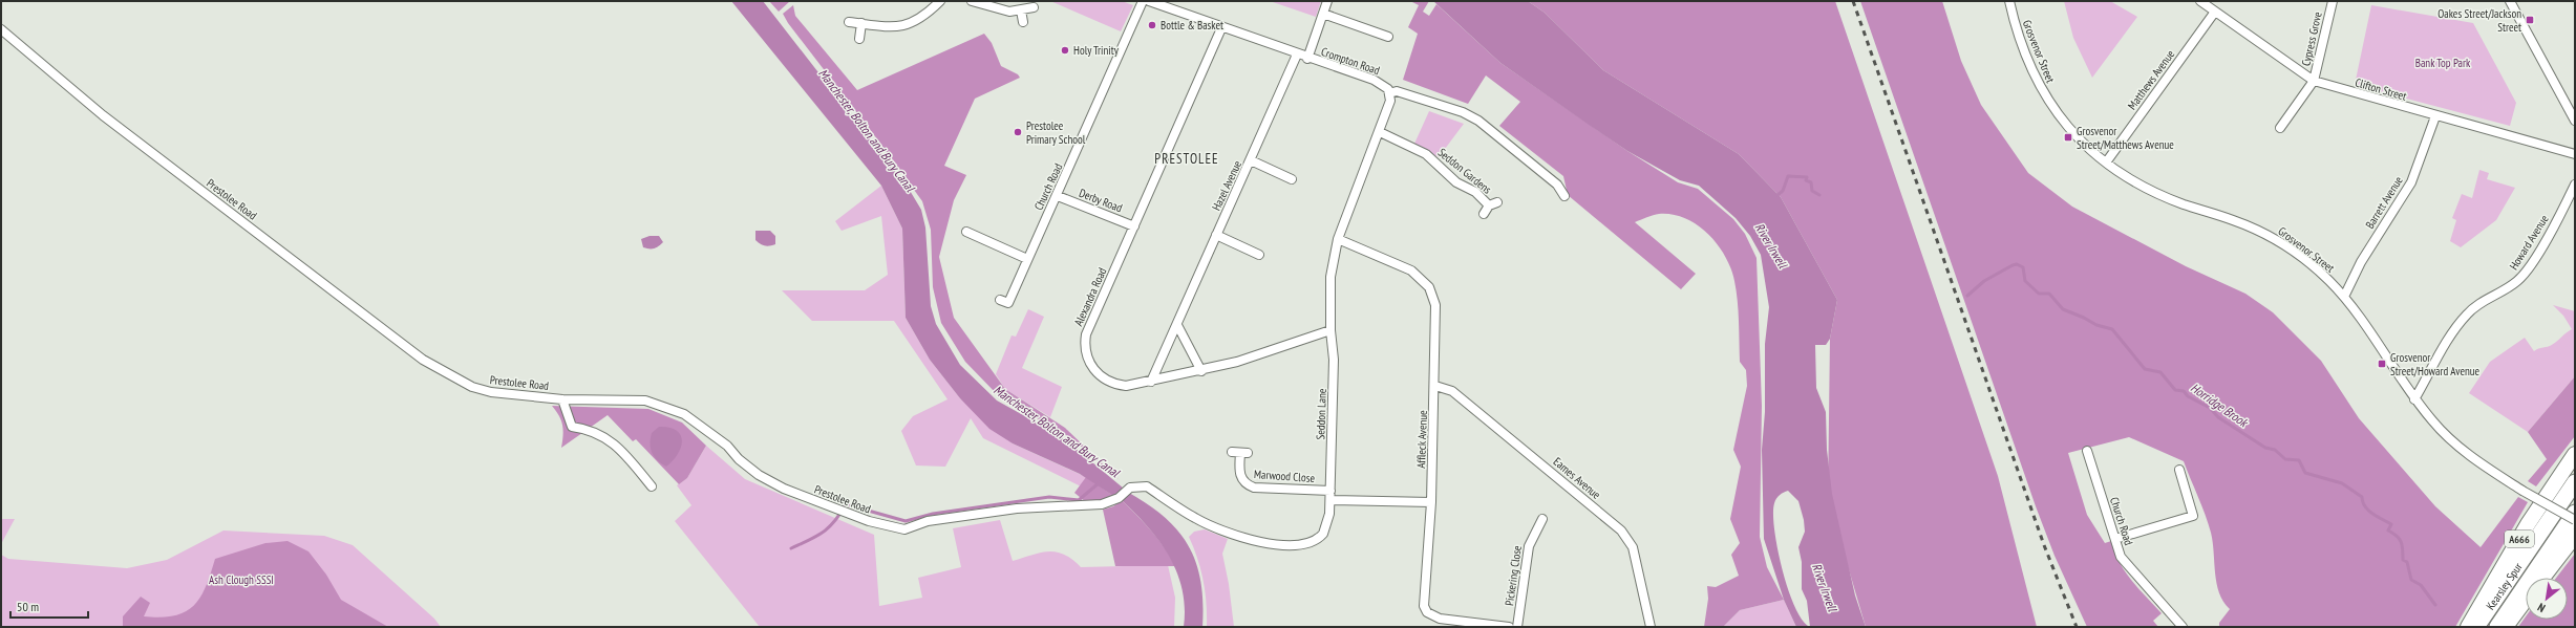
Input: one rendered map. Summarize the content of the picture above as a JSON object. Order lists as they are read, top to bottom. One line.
{"streets":{"highway":["A666","Kearsley Spur"],"street":["Cypress Grove","Grosvenor Street","Crompton Road","Matthews Avenue","Clifton Street","Seddon Gardens","Hazel Avenue","Church Road","Prestolee Road","Derby Road","Barrett Avenue","Howard Avenue","Alexandra Road","Seddon Lane","Affleck Avenue","Marwood Close","Eames Avenue","Pickering Close"]},"crossings":[["Cypress Grove","Clifton Street"],["Grosvenor Street","Matthews Avenue"],["Grosvenor Street","Barrett Avenue"],["Grosvenor Street","Howard Avenue"],["Crompton Road","Hazel Avenue"],["Crompton Road","Alexandra Road"],["Crompton Road","Seddon Lane"],["Matthews Avenue","Clifton Street"],["Clifton Street","Barrett Avenue"],["Seddon Gardens","Seddon Lane"],["Hazel Avenue","Alexandra Road"],["Church Road","Derby Road"],["Prestolee Road","Seddon Lane"],["Derby Road","Alexandra Road"],["Alexandra Road","Seddon Lane"],["Seddon Lane","Affleck Avenue"],["Seddon Lane","Marwood Close"],["Affleck Avenue","Eames Avenue"]],"districts":["PRESTOLEE"],"water":["Manchester, Bolton and Bury Canal","River Irwell","Horridge Brook"],"parks":["Bank Top Park","Ash Clough SSSI"],"places":{"transit":["Oakes Street/Jackson Street","Grosvenor Street/Matthews Avenue","Grosvenor Street/Howard Avenue"],"other":["Bottle & Basket","Holy Trinity","Prestolee Primary School"]},"scale_bar":"50 m","north":"bottom left"}
